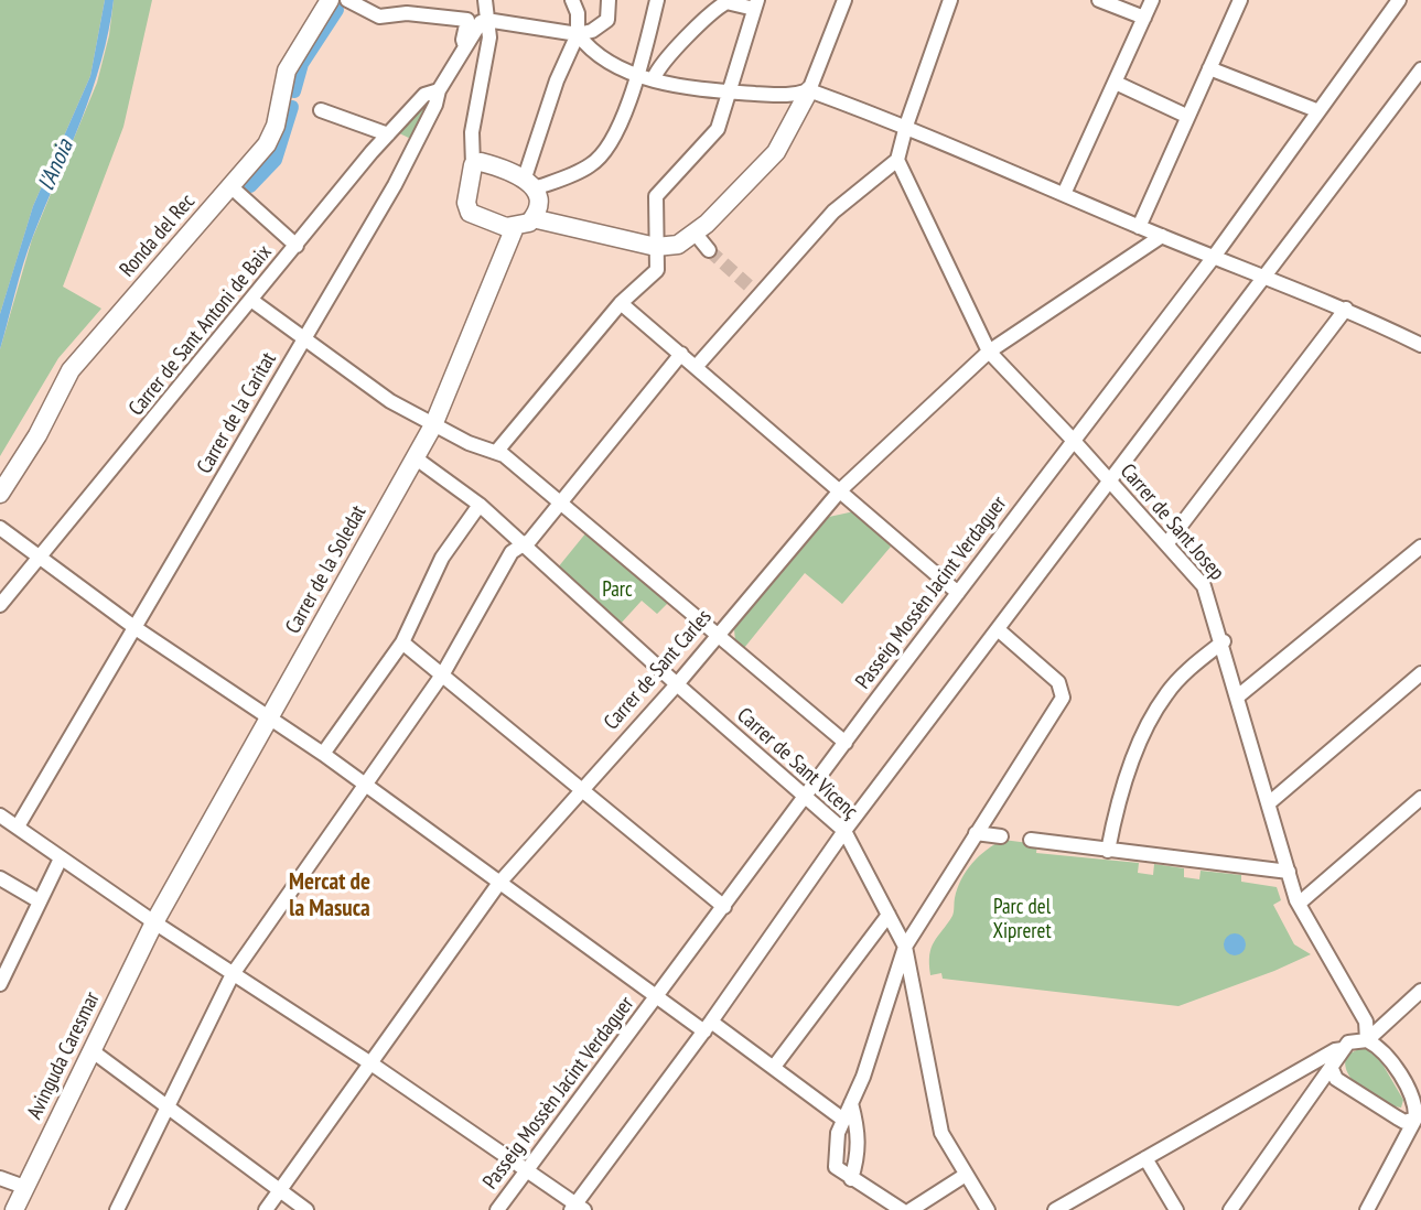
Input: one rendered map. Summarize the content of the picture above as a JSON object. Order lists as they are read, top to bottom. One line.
{"streets":{"street":["Ronda del Rec","Carrer de Sant Antoni de Baix","Carrer de la Caritat","Carrer de Sant Josep","Carrer de la Soledat","Passeig Mossèn Jacint Verdaguer","Carrer de Sant Carles","Carrer de Sant Vicenç","Avinguda Caresmar"]},"crossings":[["Carrer de Sant Antoni de Baix","Carrer de la Caritat"],["Carrer de Sant Josep","Passeig Mossèn Jacint Verdaguer"],["Carrer de Sant Josep","Carrer de Sant Carles"],["Carrer de la Soledat","Carrer de Sant Vicenç"],["Carrer de la Soledat","Avinguda Caresmar"],["Passeig Mossèn Jacint Verdaguer","Carrer de Sant Vicenç"],["Carrer de Sant Carles","Carrer de Sant Vicenç"]],"districts":["Mercat de la Masuca"],"water":["l'Anoia"],"parks":["Parc","Parc del Xipreret"]}
